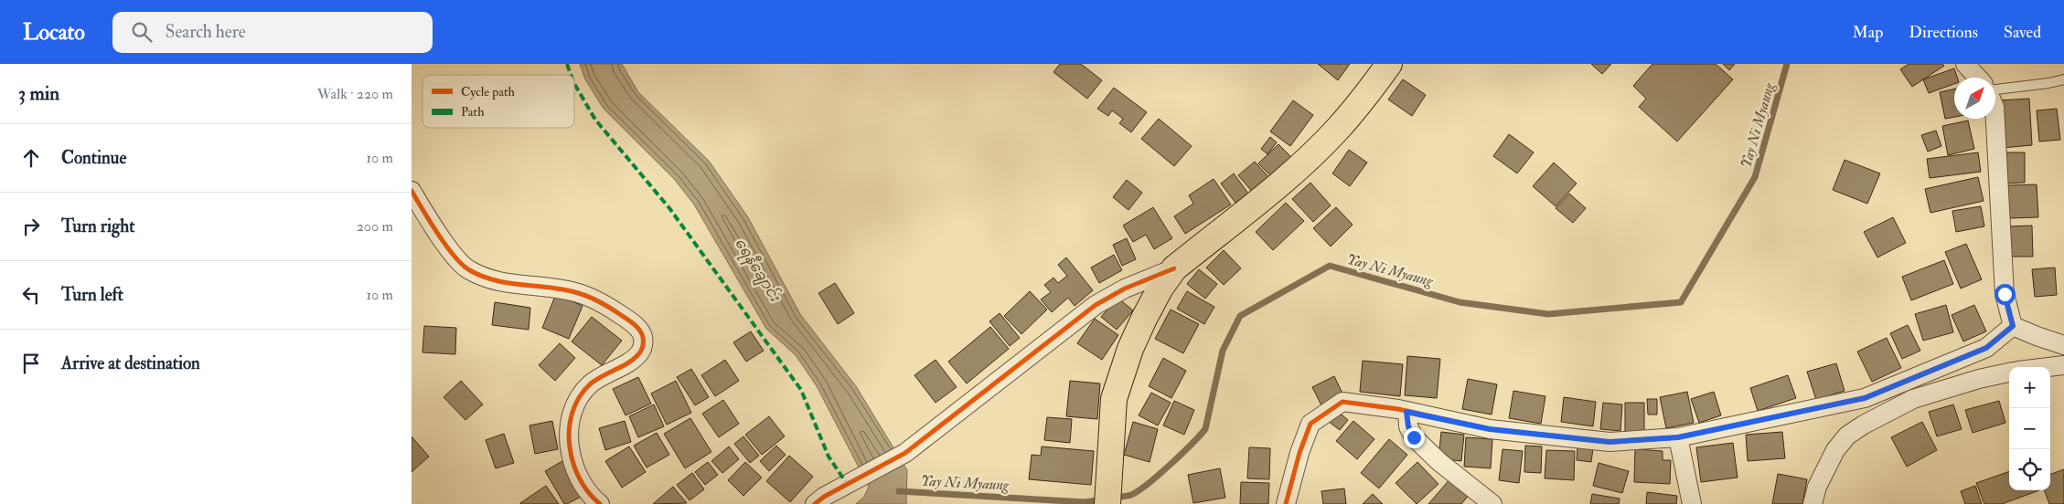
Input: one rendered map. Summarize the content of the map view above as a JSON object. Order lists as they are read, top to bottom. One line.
{"water":["Yay Ni Myaung","ရေနီချောင်း"],"legend":["Cycle path","Path"],"north":"top right","page":{"header":"Locato","search":"Search here","nav":["Map","Directions","Saved"],"heading":["3 min","Walk · 220 m"],"list":[["Continue","10 m"],["Turn right","200 m"],["Turn left","10 m"],"Arrive at destination"],"map_buttons":["+","−"]}}
